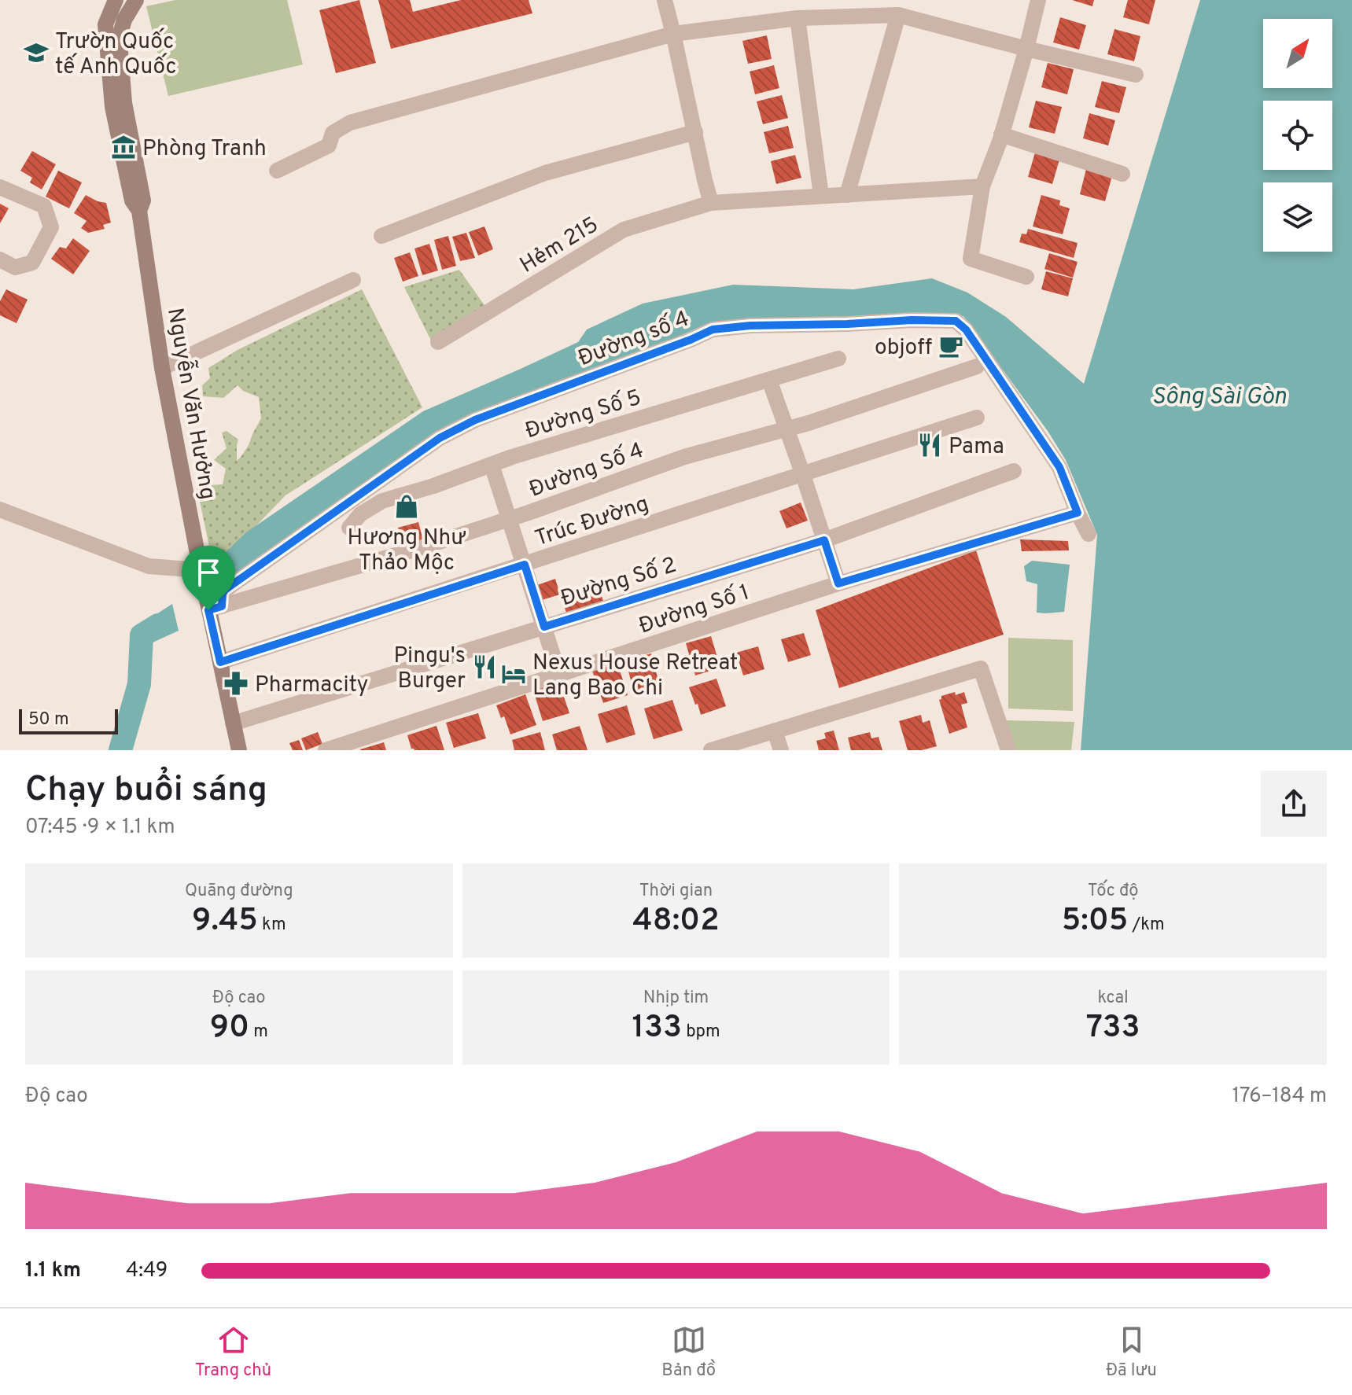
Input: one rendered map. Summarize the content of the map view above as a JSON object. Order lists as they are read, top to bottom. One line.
{"streets":{"main road":["Nguyễn Văn Hưởng"],"street":["Hẻm 215","Đường số 4","Đường Số 5","Đường Số 4","Trúc Đường","Đường Số 2","Đường Số 1"]},"crossings":[["Đường số 4","Nguyễn Văn Hưởng"],["Đường số 4","Đường Số 4"],["Nguyễn Văn Hưởng","Đường Số 4"],["Nguyễn Văn Hưởng","Trúc Đường"],["Nguyễn Văn Hưởng","Đường Số 2"]],"water":["Sông Sài Gòn"],"places":{"school or university":["Trườn Quốc tế Anh Quốc"],"museum":["Phòng Tranh"],"cafe":["objoff"],"restaurant":["Pama","Pingu's Burger"],"shop":["Hương Như Thảo Mộc"],"hotel":["Nexus House Retreat Lang Bao Chi"],"pharmacy":["Pharmacity"]},"scale_bar":"50 m","north":"top right","page":{"scale":"50 m","heading":["Chạy buổi sáng","07:45 · 9 × 1.1 km"],"stats":[["Quãng đường","9.45 km"],["Thời gian","48:02"],["Tốc độ","5:05 /km"],["Độ cao","90 m"],["Nhịp tim","133 bpm"],["kcal","733"]],"chart":["Độ cao","176–184 m"],"list":[{"name":"1.1 km","note":"4:49"}],"tabs":["Trang chủ","Bản đồ","Đã lưu"]}}
